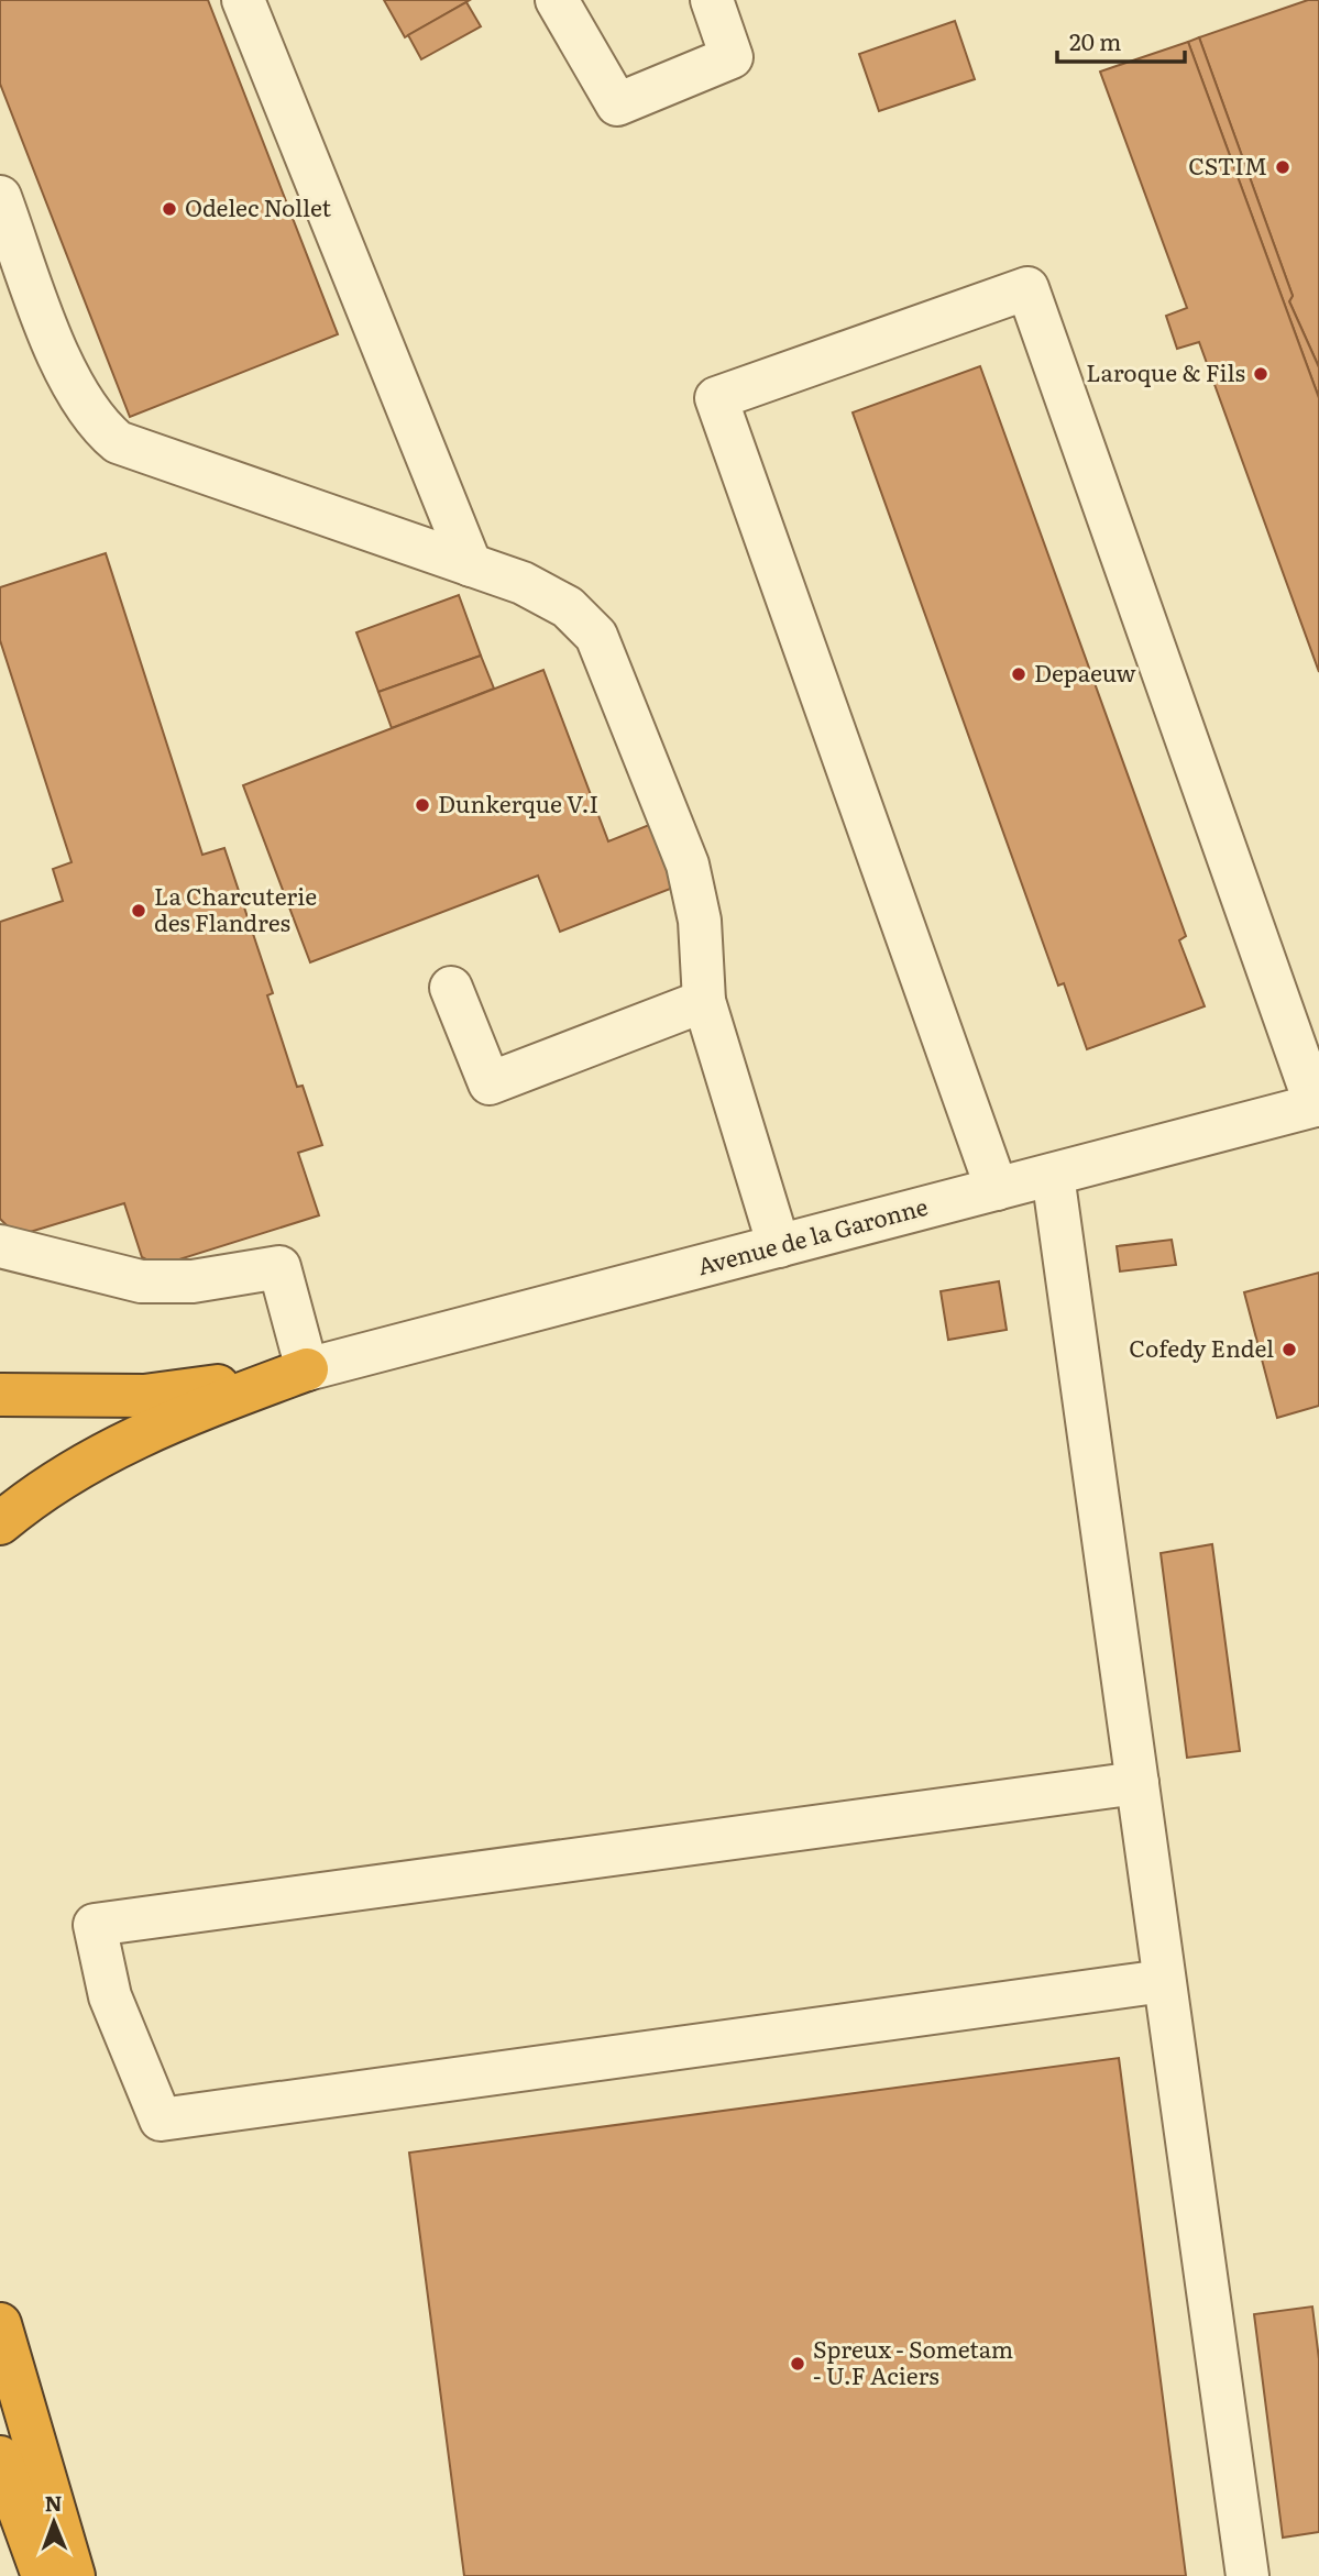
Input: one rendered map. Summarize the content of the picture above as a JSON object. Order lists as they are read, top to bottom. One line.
{"streets":{"street":["Avenue de la Garonne"]},"places":["CSTIM","Odelec Nollet","Laroque & Fils","Depaeuw","Dunkerque V.I","La Charcuterie des Flandres","Cofedy Endel","Spreux - Sometam - U.F Aciers"],"scale_bar":"20 m","north":"top"}
